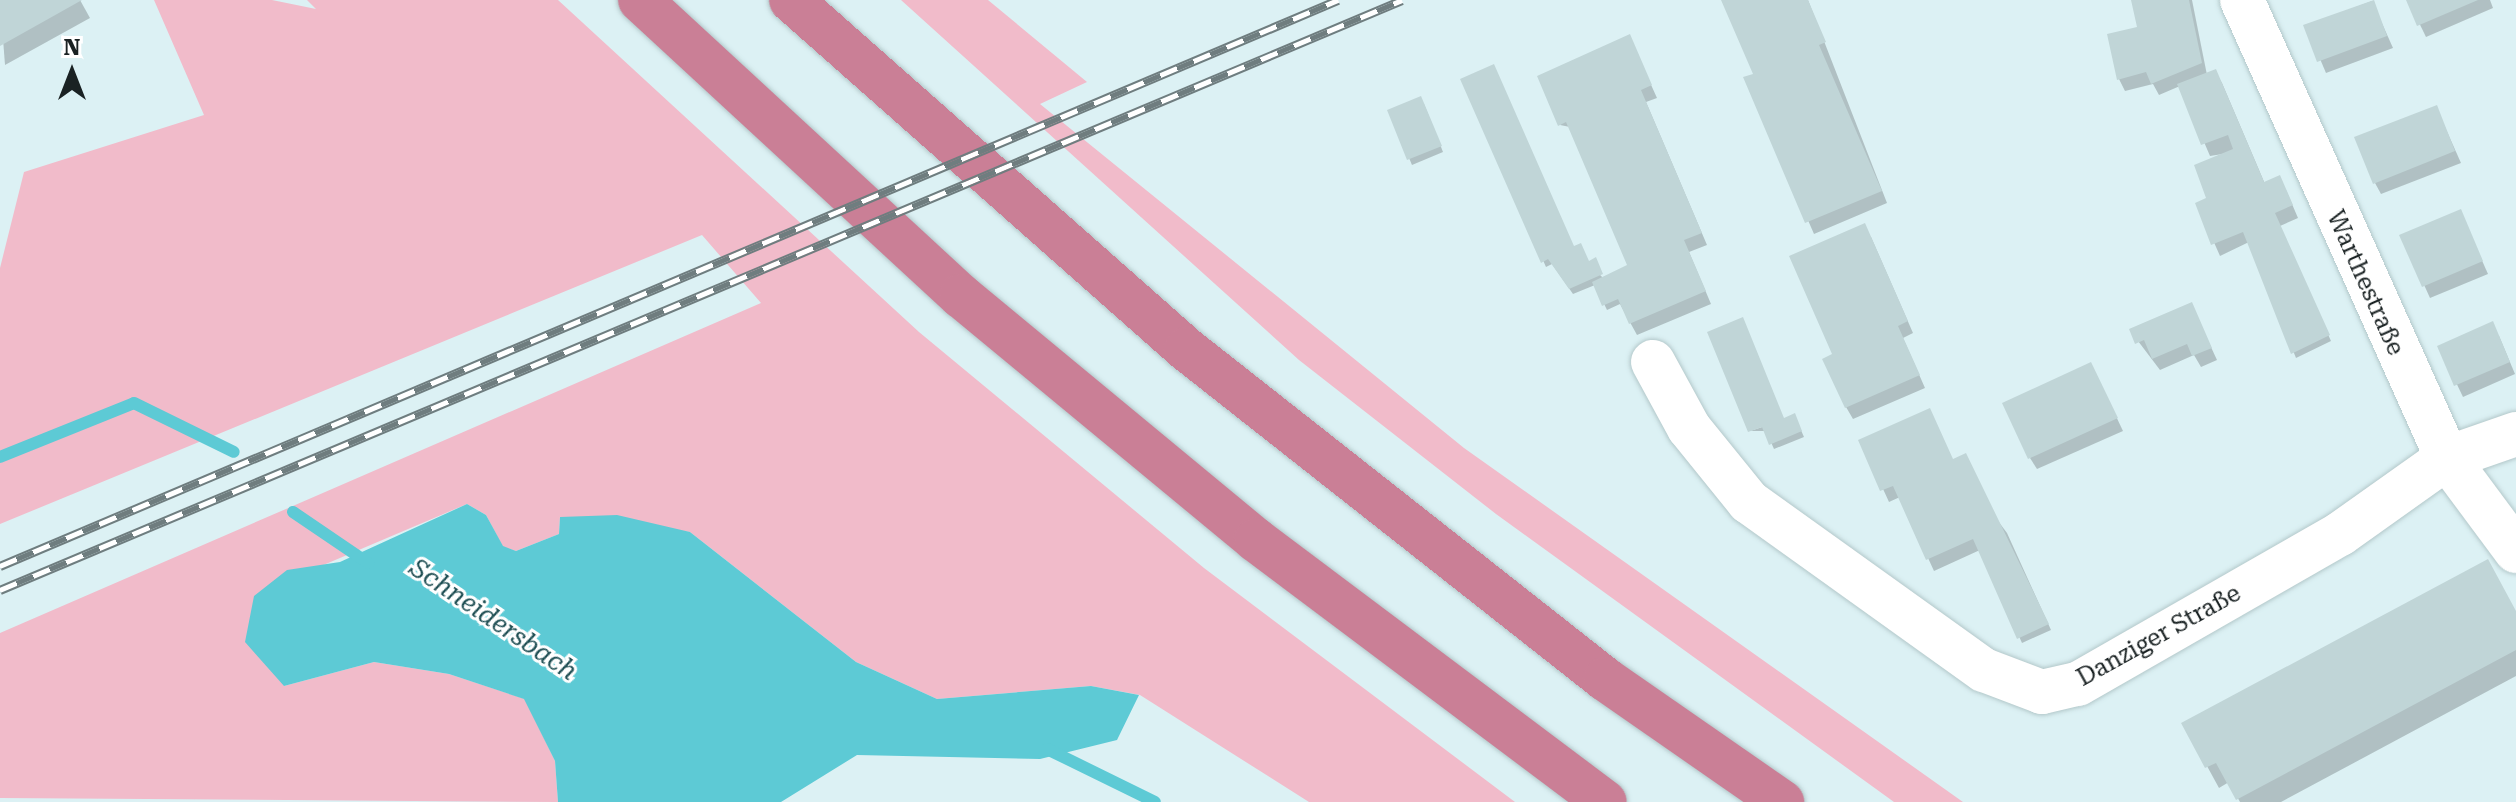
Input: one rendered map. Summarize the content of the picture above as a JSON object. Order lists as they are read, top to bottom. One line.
{"streets":{"street":["Warthestraße","Danziger Straße"]},"crossings":[["Warthestraße","Danziger Straße"]],"water":["Schneidersbach"],"north":"top"}
